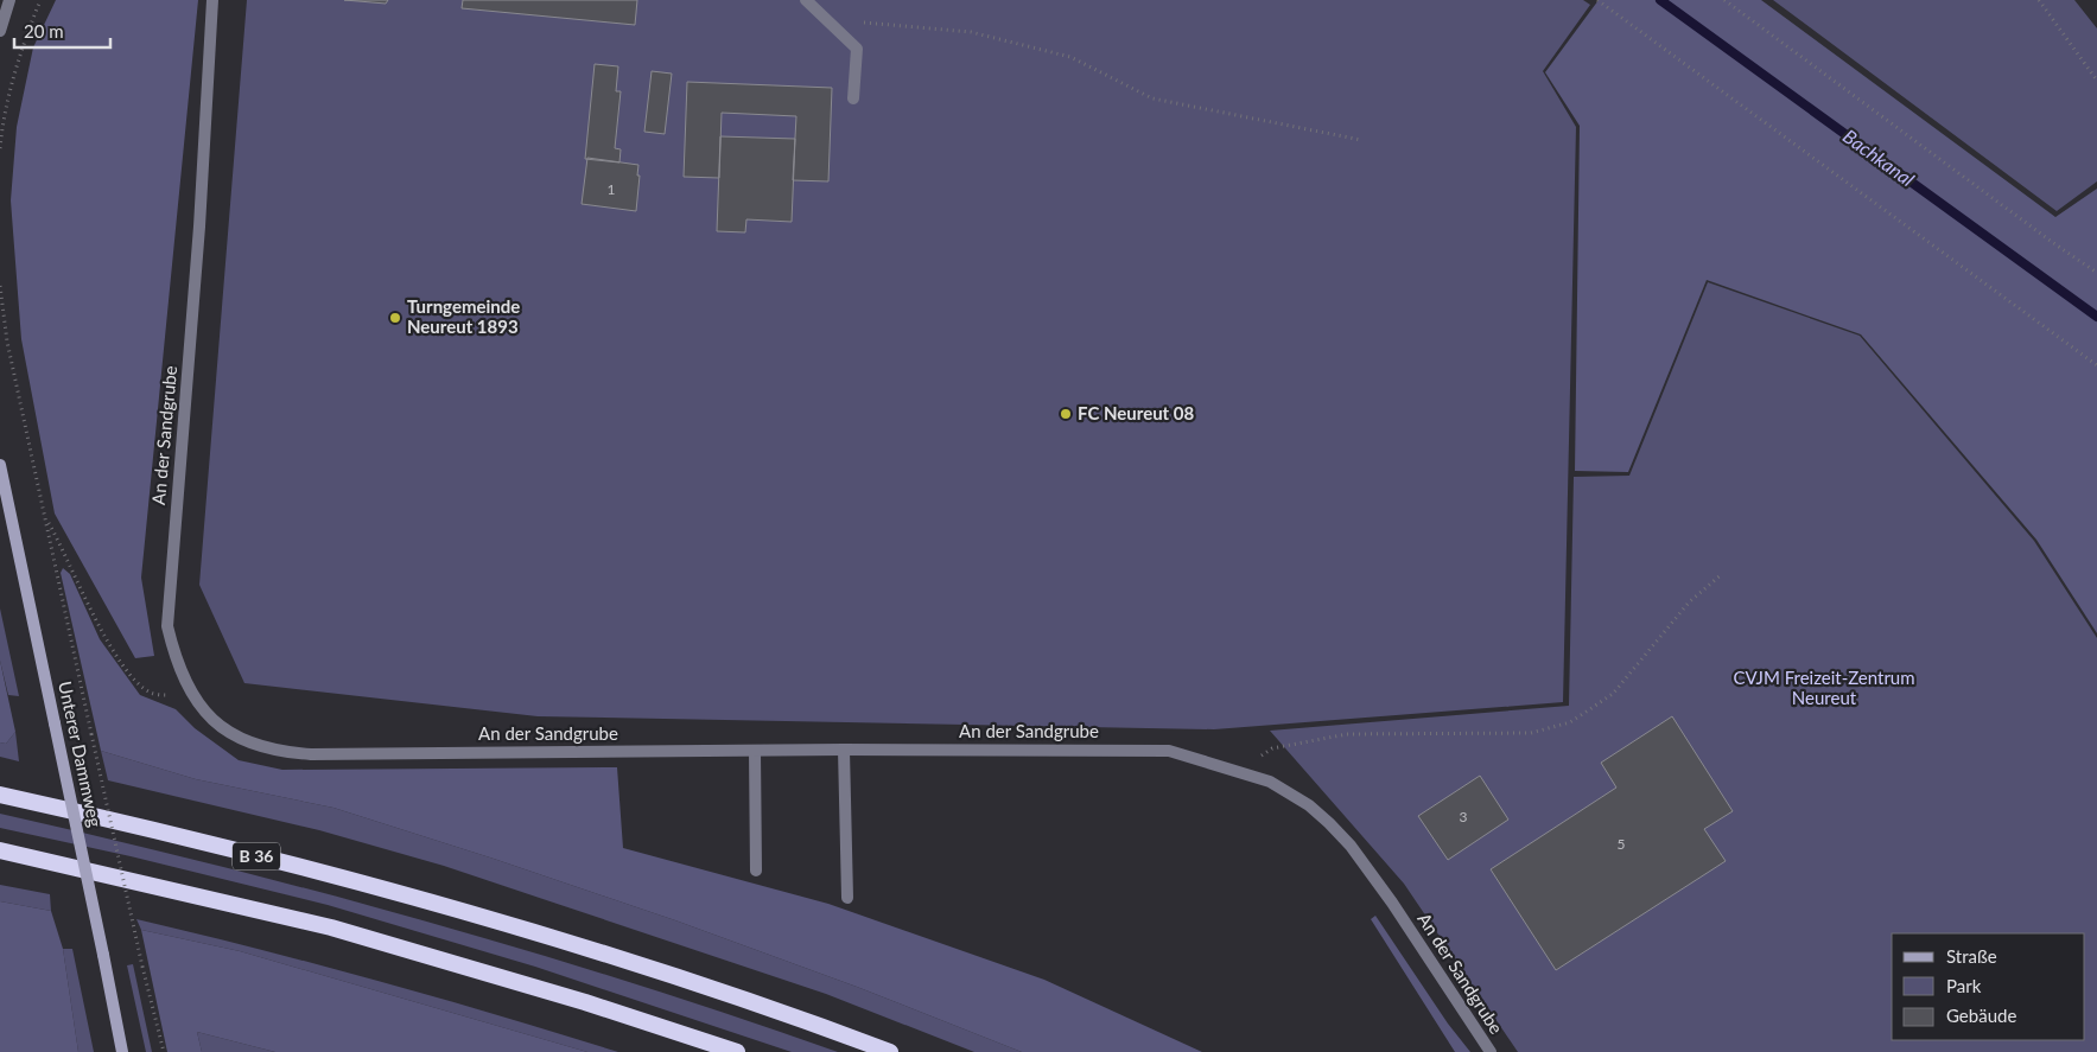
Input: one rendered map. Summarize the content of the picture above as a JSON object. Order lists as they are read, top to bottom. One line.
{"streets":{"highway":["B 36"],"main road":["Unterer Dammweg"],"street":["An der Sandgrube"]},"water":["Bachkanal"],"parks":["CVJM Freizeit-Zentrum Neureut"],"places":["Turngemeinde Neureut 1893","FC Neureut 08"],"house_numbers":["1","3","5"],"legend":["Straße","Park","Gebäude"],"scale_bar":"20 m"}
